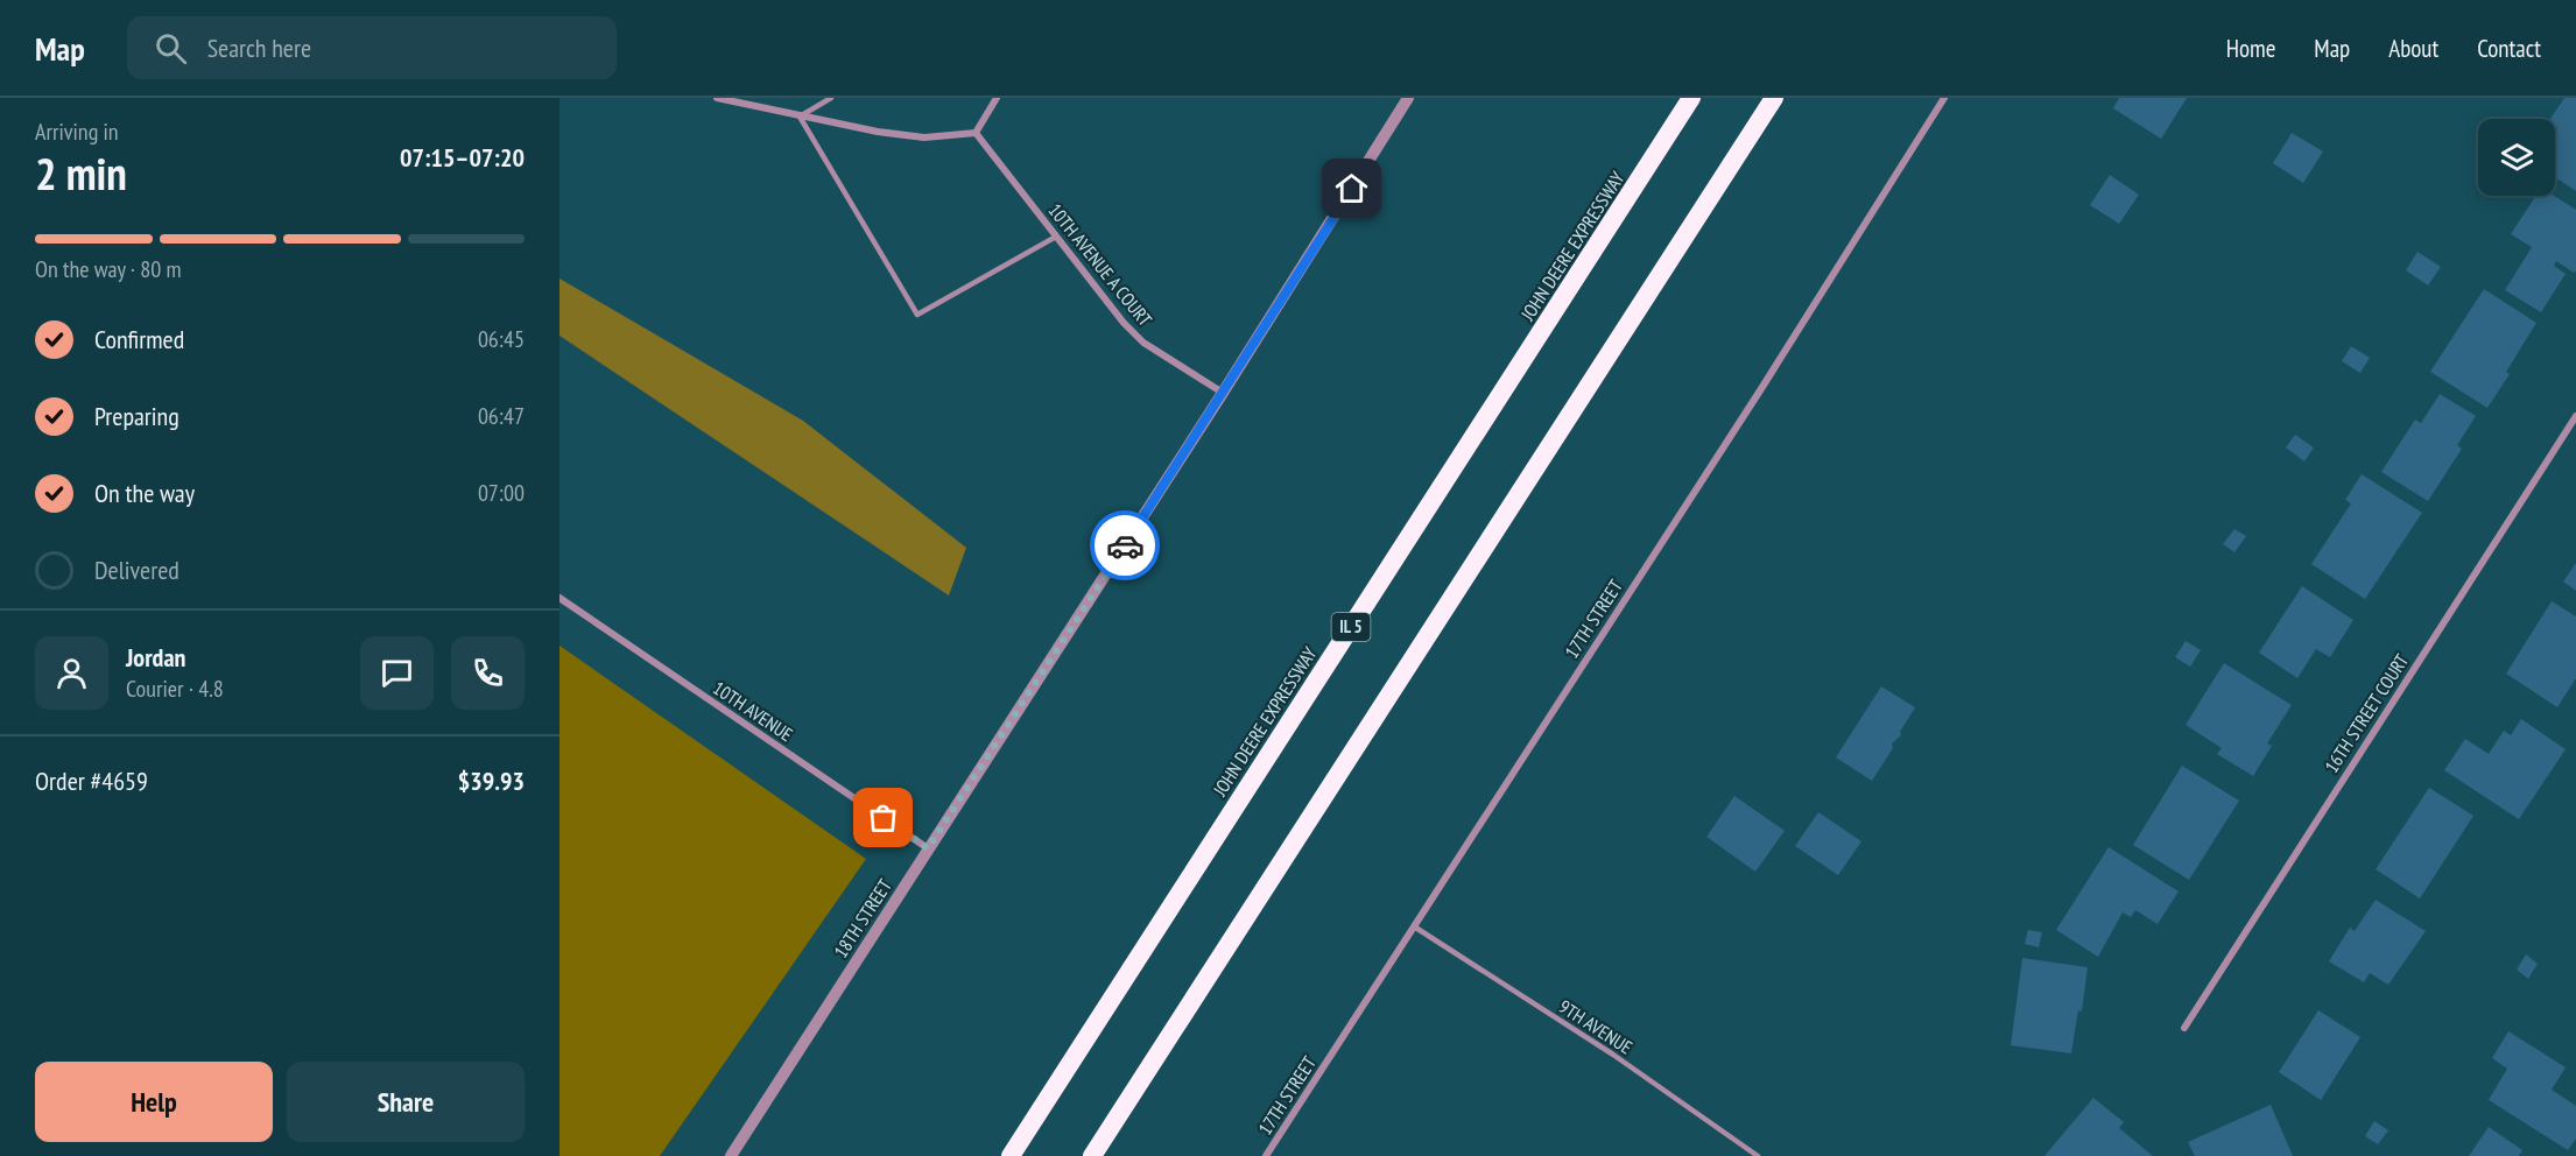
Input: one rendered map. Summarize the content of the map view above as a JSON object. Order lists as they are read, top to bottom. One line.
{"streets":{"highway":["JOHN DEERE EXPRESSWAY","IL 5"],"street":["10TH AVENUE A COURT","17TH STREET","10TH AVENUE","16TH STREET COURT","18TH STREET"],"lane":["9TH AVENUE"]},"crossings":[["10TH AVENUE A COURT","18TH STREET"],["17TH STREET","9TH AVENUE"],["10TH AVENUE","18TH STREET"]],"page":{"header":"Map","search":"Search here","nav":["Home","Map","About","Contact"],"heading":["2 min","Arriving in","07:15–07:20"],"panel":["Jordan","Courier · 4.8","Order #4659","$39.93"],"bar":"On the way · 80 m","list":[["Confirmed","06:45"],["Preparing","06:47"],["On the way","07:00"],"Delivered"],"buttons":["Help","Share"]}}
